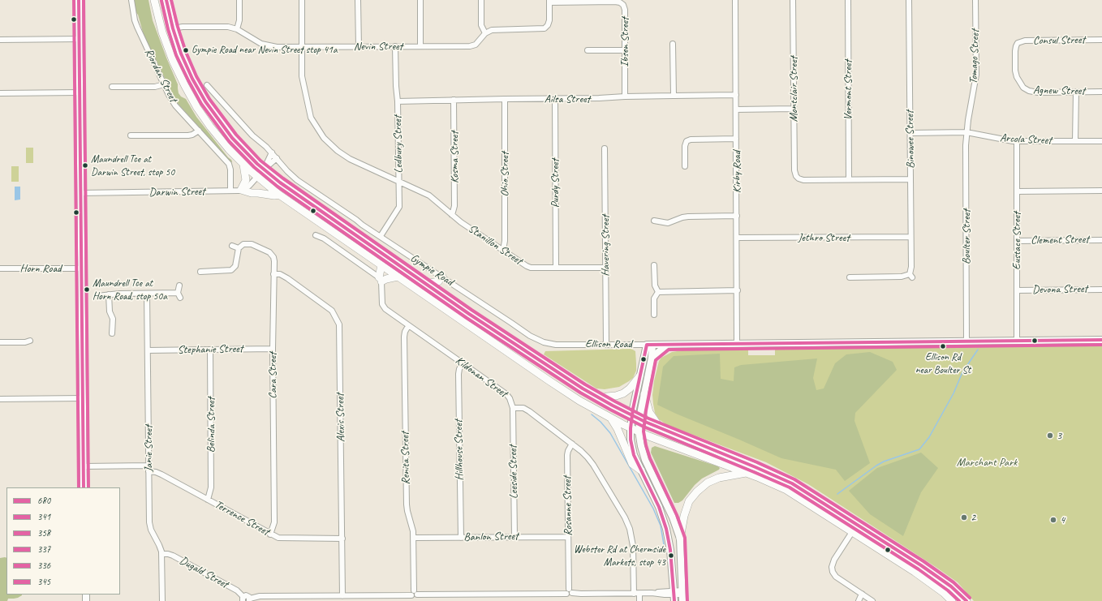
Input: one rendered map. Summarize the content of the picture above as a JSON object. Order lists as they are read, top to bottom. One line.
{"streets":{"highway":["Gympie Road"],"main road":["Ellison Road"],"street":["Consul Street","Ibsen Street","Nevin Street","Tomago Street","Riordan Street","Montclair Street","Vermont Street","Agnew Street","Ailsa Street","Binowee Street","Arcola Street","Ledbury Street","Kosma Street","Kirby Road","Ohio Street","Purdy Street","Darwin Street","Boulter Street","Jethro Street","Clement Street","Eustace Street","Stanillon Street","Havering Street","Horn Road","Devona Street","Stephanie Street","Cara Street","Kildonan Street","Alexis Street","Belinda Street","Janie Street","Hillhouse Street","Renita Street","Leeside Street","Rosanne Street","Terrence Street","Banlon Street","Dugald Street"]},"crossings":[["Consul Street","Agnew Street"],["Ibsen Street","Ailsa Street"],["Nevin Street","Ledbury Street"],["Nevin Street","Stanillon Street"],["Nevin Street","Gympie Road"],["Tomago Street","Arcola Street"],["Tomago Street","Boulter Street"],["Riordan Street","Darwin Street"],["Montclair Street","Vermont Street"],["Montclair Street","Binowee Street"],["Ailsa Street","Ledbury Street"],["Ailsa Street","Kosma Street"],["Ailsa Street","Kirby Road"],["Ailsa Street","Ohio Street"],["Ailsa Street","Purdy Street"],["Binowee Street","Arcola Street"],["Binowee Street","Jethro Street"],["Arcola Street","Boulter Street"],["Arcola Street","Eustace Street"],["Ledbury Street","Stanillon Street"],["Ledbury Street","Gympie Road"],["Kosma Street","Stanillon Street"],["Kirby Road","Jethro Street"],["Kirby Road","Ellison Road"],["Ohio Street","Stanillon Street"],["Purdy Street","Stanillon Street"],["Boulter Street","Ellison Road"],["Clement Street","Eustace Street"],["Eustace Street","Devona Street"],["Eustace Street","Ellison Road"],["Stanillon Street","Havering Street"],["Havering Street","Ellison Road"],["Gympie Road","Ellison Road"],["Stephanie Street","Cara Street"],["Stephanie Street","Belinda Street"],["Stephanie Street","Janie Street"],["Cara Street","Alexis Street"],["Cara Street","Terrence Street"],["Kildonan Street","Hillhouse Street"],["Kildonan Street","Renita Street"],["Kildonan Street","Leeside Street"],["Kildonan Street","Rosanne Street"],["Alexis Street","Terrence Street"],["Belinda Street","Terrence Street"],["Janie Street","Terrence Street"],["Janie Street","Dugald Street"],["Hillhouse Street","Banlon Street"],["Renita Street","Banlon Street"],["Leeside Street","Banlon Street"],["Rosanne Street","Banlon Street"]],"parks":["Marchant Park"],"places":["Gympie Road near Nevin Street stop 41a","Maundrell Tce at Darwin Street, stop 50","Maundrell Tce at Horn Road, stop 50a","Ellison Rd near Boulter St","3","2","4","Webster Rd at Chermside Markets, stop 43"],"lines":["transit line 680","transit line 358","transit line 337","transit line 336","transit line 345","transit line 341"],"legend":["680","341","358","337","336","345"]}
